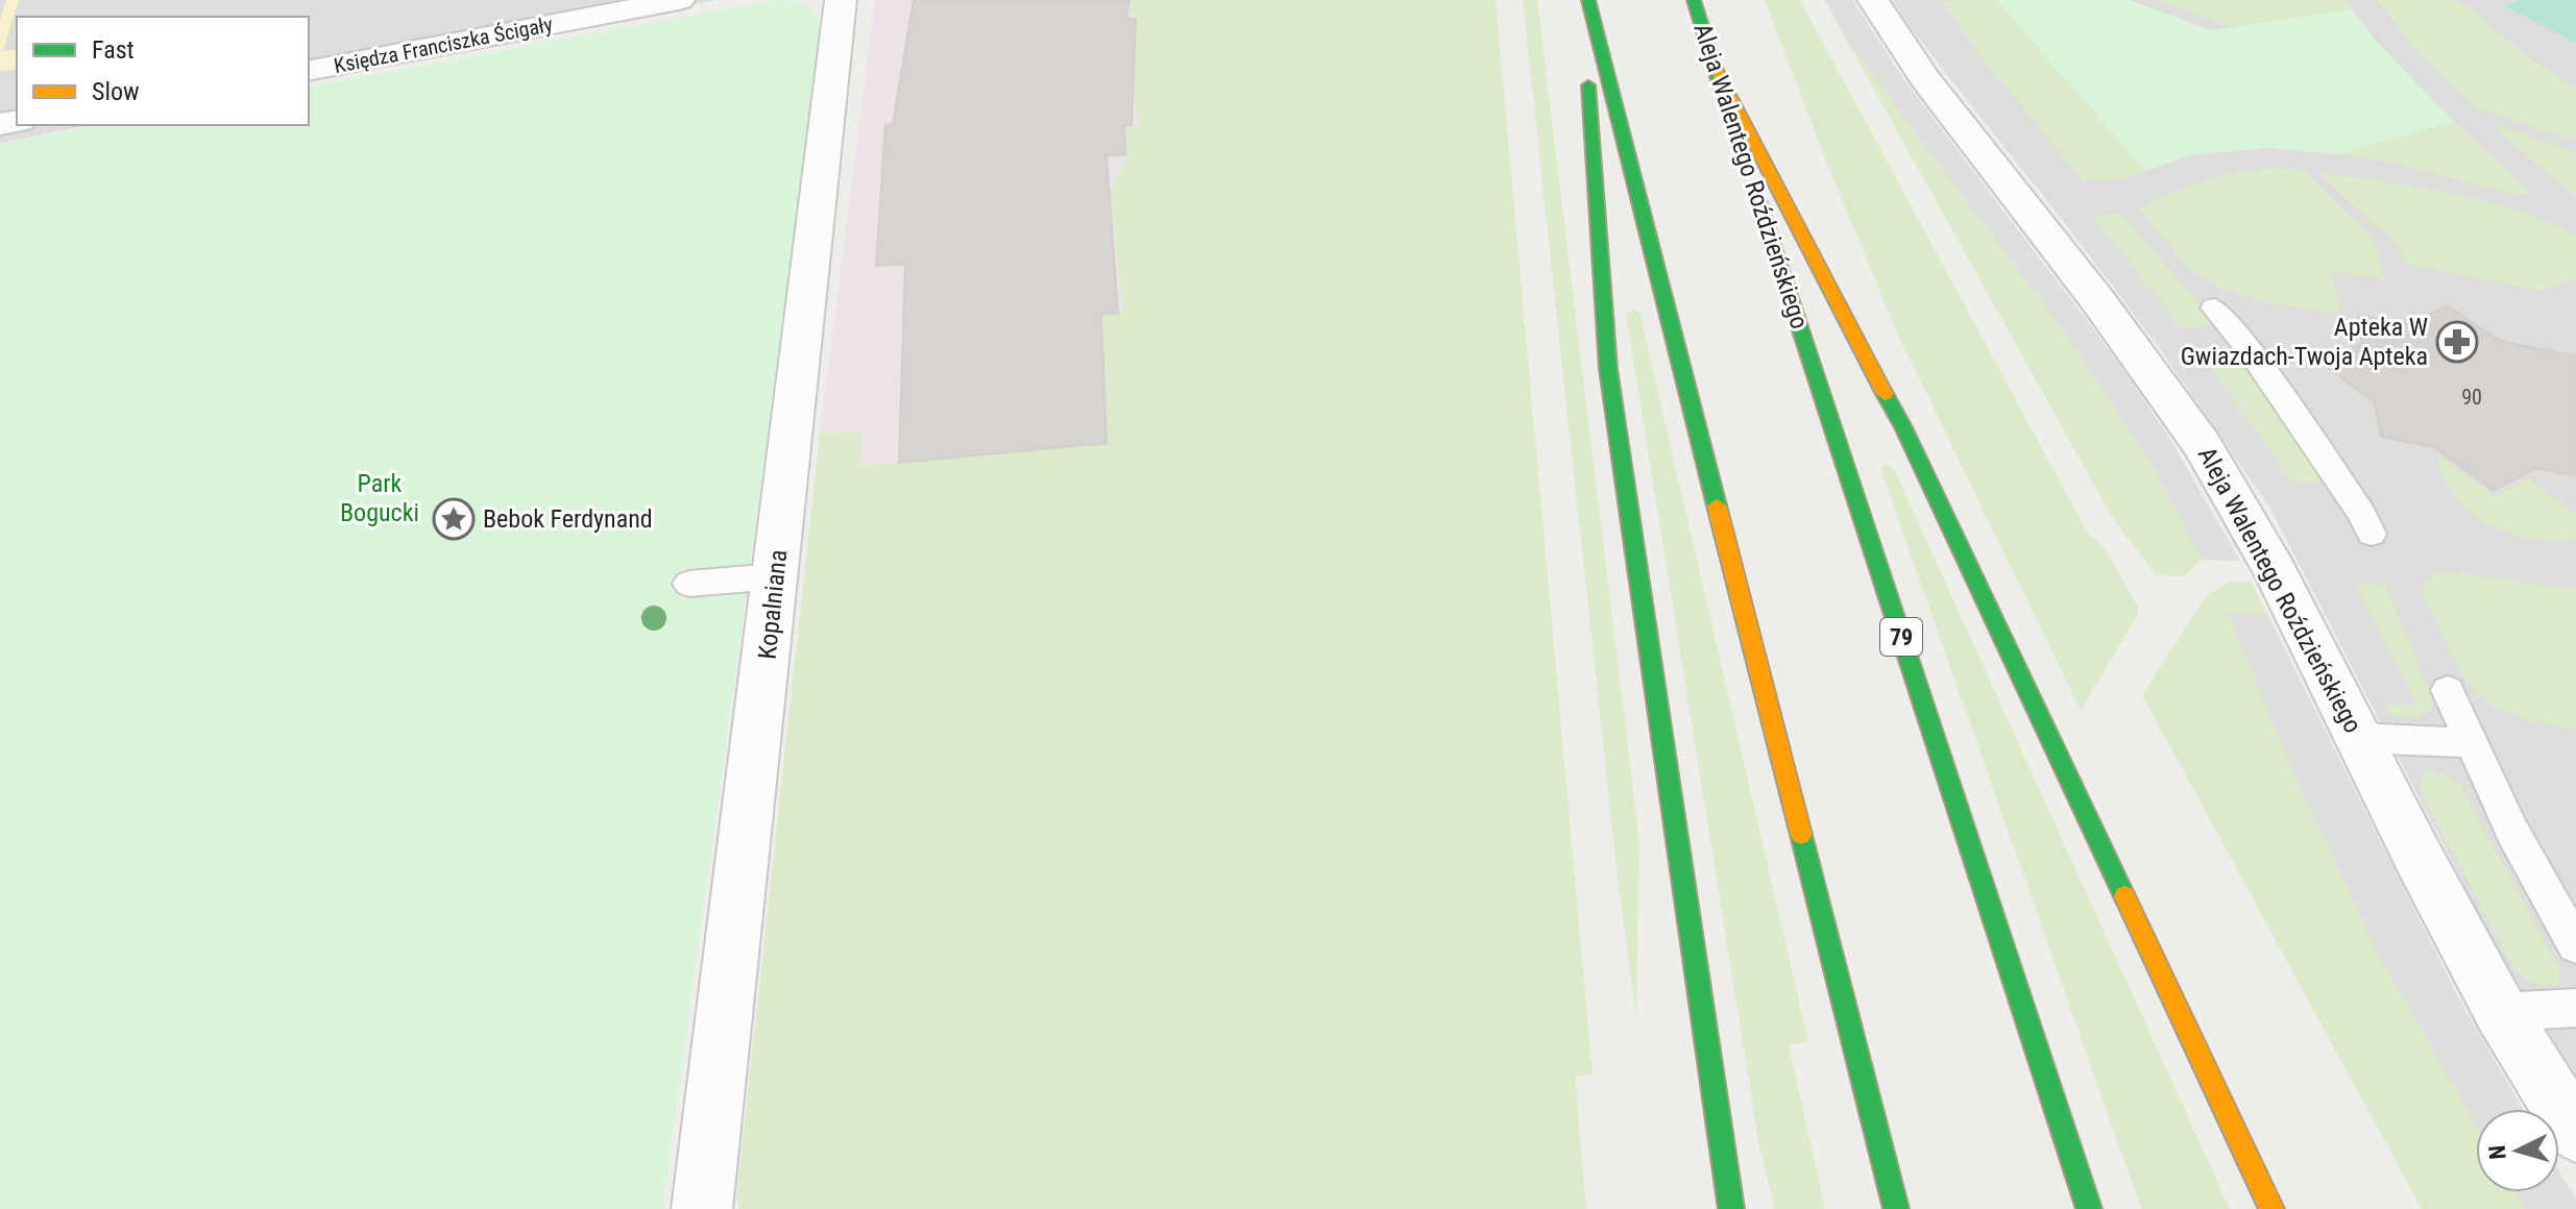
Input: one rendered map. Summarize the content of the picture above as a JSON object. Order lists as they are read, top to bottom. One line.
{"streets":{"main road":["Aleja Walentego Roździeńskiego","79"],"street":["Księdza Franciszka Ścigały","Kopalniana"]},"parks":["Park Bogucki"],"places":{"pharmacy":["Apteka W Gwiazdach-Twoja Apteka"],"place":["Bebok Ferdynand"]},"house_numbers":["90"],"legend":["Fast","Slow"],"north":"left"}
